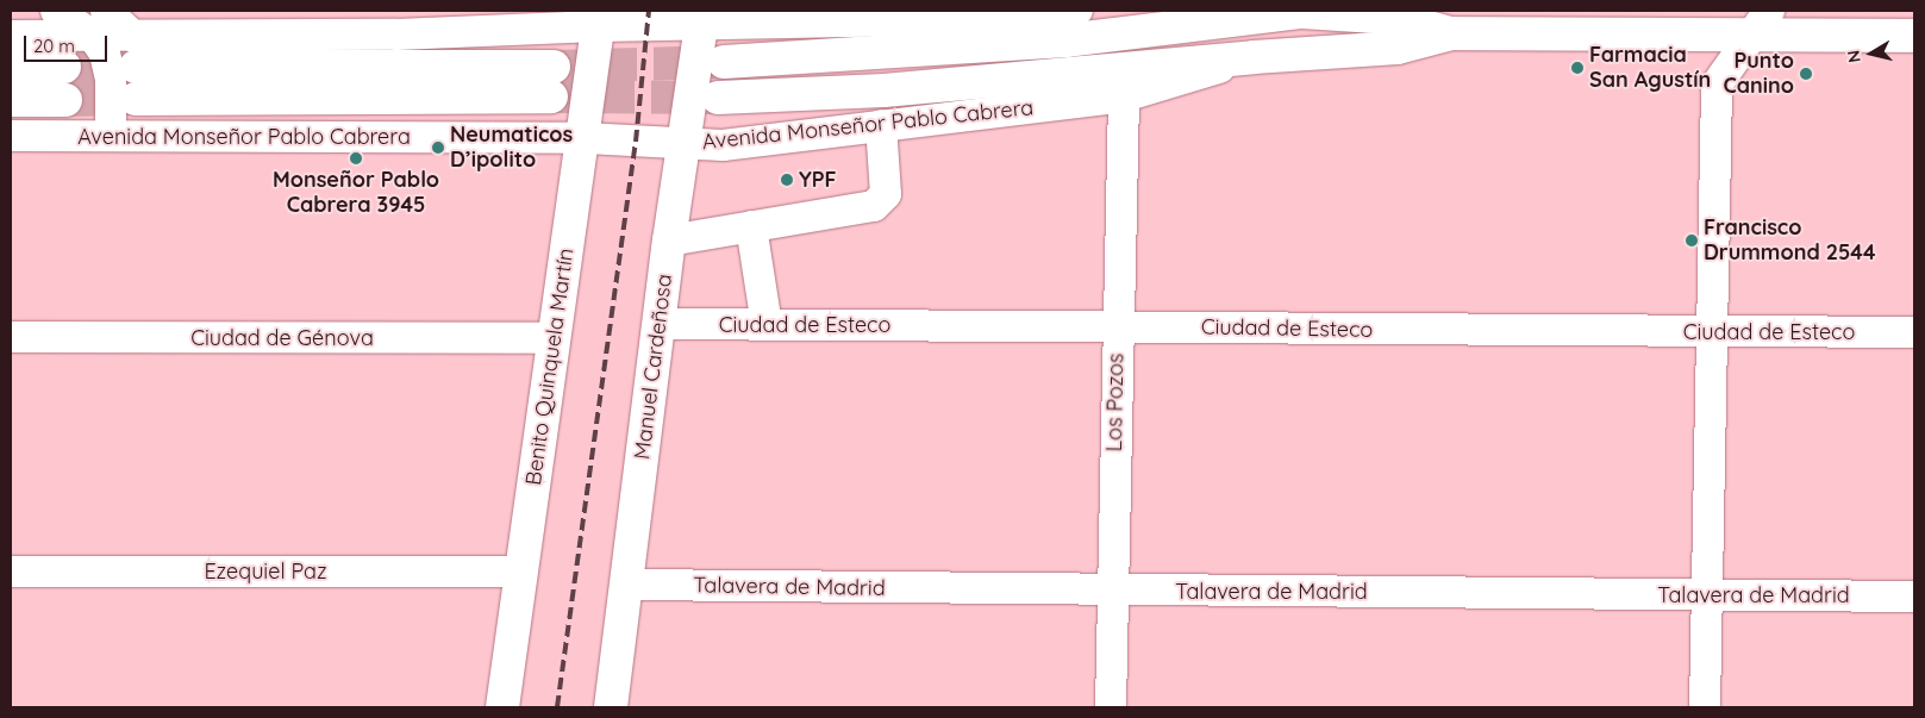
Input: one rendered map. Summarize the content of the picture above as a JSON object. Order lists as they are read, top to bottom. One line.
{"streets":{"main road":["Avenida Monseñor Pablo Cabrera","Benito Quinquela Martín","Manuel Cardeñosa"],"street":["Ciudad de Esteco","Ciudad de Génova","Los Pozos","Ezequiel Paz","Talavera de Madrid"]},"crossings":[["Avenida Monseñor Pablo Cabrera","Benito Quinquela Martín"],["Avenida Monseñor Pablo Cabrera","Manuel Cardeñosa"],["Avenida Monseñor Pablo Cabrera","Los Pozos"],["Ciudad de Esteco","Manuel Cardeñosa"],["Ciudad de Esteco","Los Pozos"],["Ciudad de Génova","Benito Quinquela Martín"],["Benito Quinquela Martín","Ezequiel Paz"],["Manuel Cardeñosa","Talavera de Madrid"],["Los Pozos","Talavera de Madrid"]],"places":["Farmacia San Agustín","Punto Canino","Neumaticos D’ipolito","Monseñor Pablo Cabrera 3945","YPF","Francisco Drummond 2544"],"scale_bar":"20 m","north":"left"}
